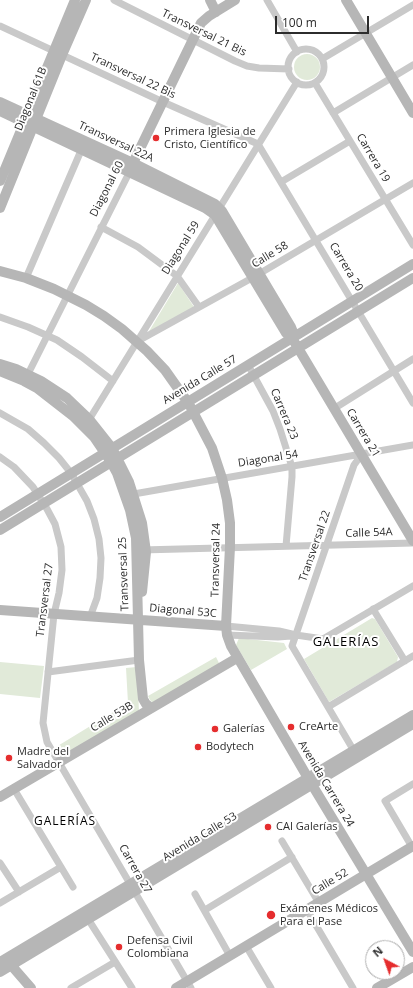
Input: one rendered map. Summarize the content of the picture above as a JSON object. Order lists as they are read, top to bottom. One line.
{"streets":{"street":["Transversal 21 Bis","Transversal 22 Bis","Diagonal 61B","Transversal 22A","Carrera 19","Diagonal 60","Diagonal 59","Calle 58","Carrera 20","Avenida Calle 57","Carrera 23","Carrera 21","Diagonal 54","Calle 54A","Transversal 22","Transversal 24","Transversal 25","Transversal 27","Diagonal 53C","Calle 53B","Avenida Carrera 24","Avenida Calle 53","Carrera 27","Calle 52"]},"crossings":[["Transversal 21 Bis","Carrera 19"],["Transversal 21 Bis","Diagonal 60"],["Transversal 21 Bis","Diagonal 59"],["Transversal 22 Bis","Diagonal 61B"],["Transversal 22 Bis","Diagonal 60"],["Transversal 22 Bis","Diagonal 59"],["Transversal 22 Bis","Carrera 20"],["Diagonal 61B","Transversal 22A"],["Transversal 22A","Diagonal 60"],["Transversal 22A","Diagonal 59"],["Transversal 22A","Carrera 21"],["Carrera 19","Diagonal 59"],["Carrera 19","Calle 58"],["Diagonal 60","Transversal 24"],["Diagonal 60","Transversal 25"],["Diagonal 59","Calle 58"],["Diagonal 59","Carrera 20"],["Diagonal 59","Carrera 21"],["Diagonal 59","Transversal 24"],["Diagonal 59","Transversal 25"],["Calle 58","Carrera 20"],["Calle 58","Carrera 21"],["Calle 58","Transversal 24"],["Carrera 20","Avenida Calle 57"],["Avenida Calle 57","Carrera 23"],["Avenida Calle 57","Carrera 21"],["Avenida Calle 57","Transversal 24"],["Avenida Calle 57","Transversal 25"],["Avenida Calle 57","Transversal 27"],["Carrera 23","Diagonal 54"],["Carrera 23","Calle 54A"],["Carrera 21","Diagonal 54"],["Carrera 21","Calle 54A"],["Carrera 21","Transversal 22"],["Diagonal 54","Transversal 22"],["Diagonal 54","Transversal 24"],["Diagonal 54","Transversal 25"],["Calle 54A","Transversal 22"],["Calle 54A","Transversal 24"],["Calle 54A","Transversal 25"],["Transversal 22","Diagonal 53C"],["Transversal 24","Diagonal 53C"],["Transversal 24","Avenida Carrera 24"],["Transversal 25","Diagonal 53C"],["Transversal 25","Calle 53B"],["Transversal 27","Diagonal 53C"],["Transversal 27","Calle 53B"],["Transversal 27","Carrera 27"],["Diagonal 53C","Avenida Carrera 24"],["Calle 53B","Avenida Carrera 24"],["Calle 53B","Carrera 27"],["Avenida Carrera 24","Avenida Calle 53"],["Avenida Carrera 24","Calle 52"],["Avenida Calle 53","Carrera 27"],["Carrera 27","Calle 52"]],"districts":["GALERÍAS","GALERÍAS"],"places":["Primera Iglesia de Cristo, Científico","CreArte","Galerías","Bodytech","Madre del Salvador","CAI Galerías","Exámenes Médicos Para el Pase","Defensa Civil Colombiana"],"scale_bar":"100 m","north":"top left"}
